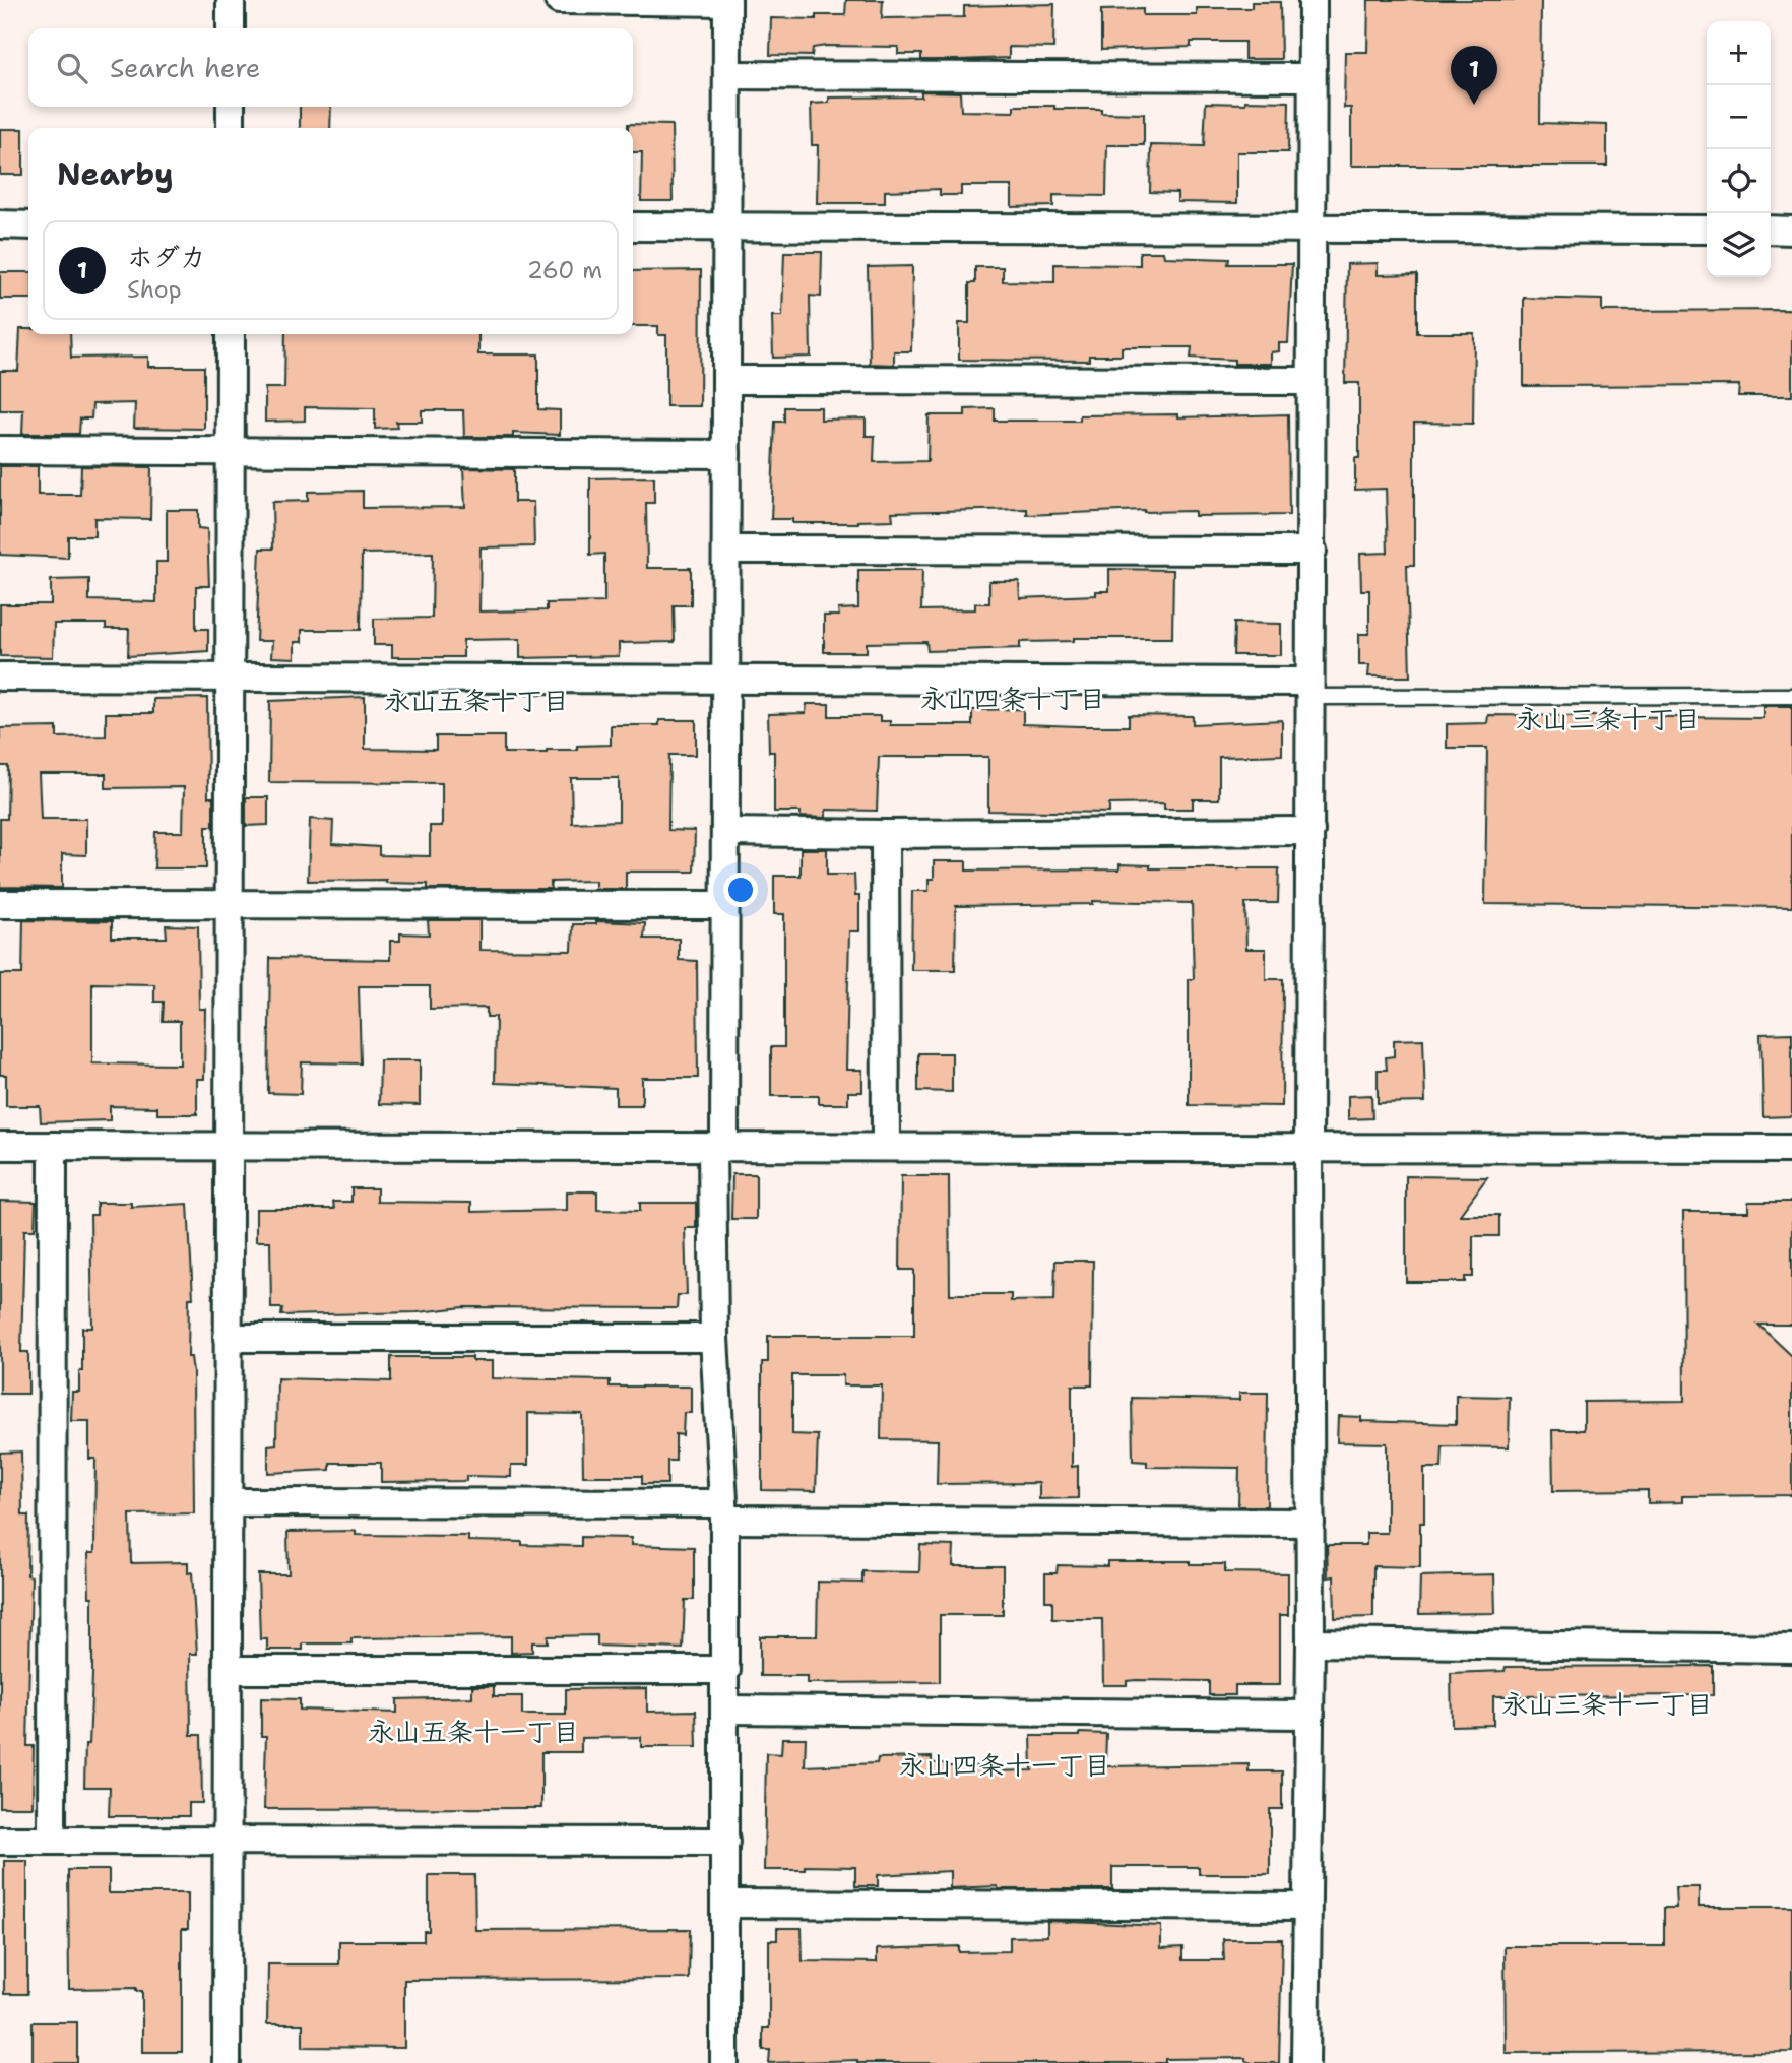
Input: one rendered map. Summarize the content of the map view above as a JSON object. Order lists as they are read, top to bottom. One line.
{"districts":["永山四条十丁目","永山五条十丁目","永山三条十丁目","永山三条十一丁目","永山五条十一丁目","永山四条十一丁目"],"page":{"map_buttons":["+","−"],"search":"Search here","pins":"1","heading":"Nearby","list":[{"mark":"1","name":"ホダカ","note":"Shop","value":"260 m"}]}}
